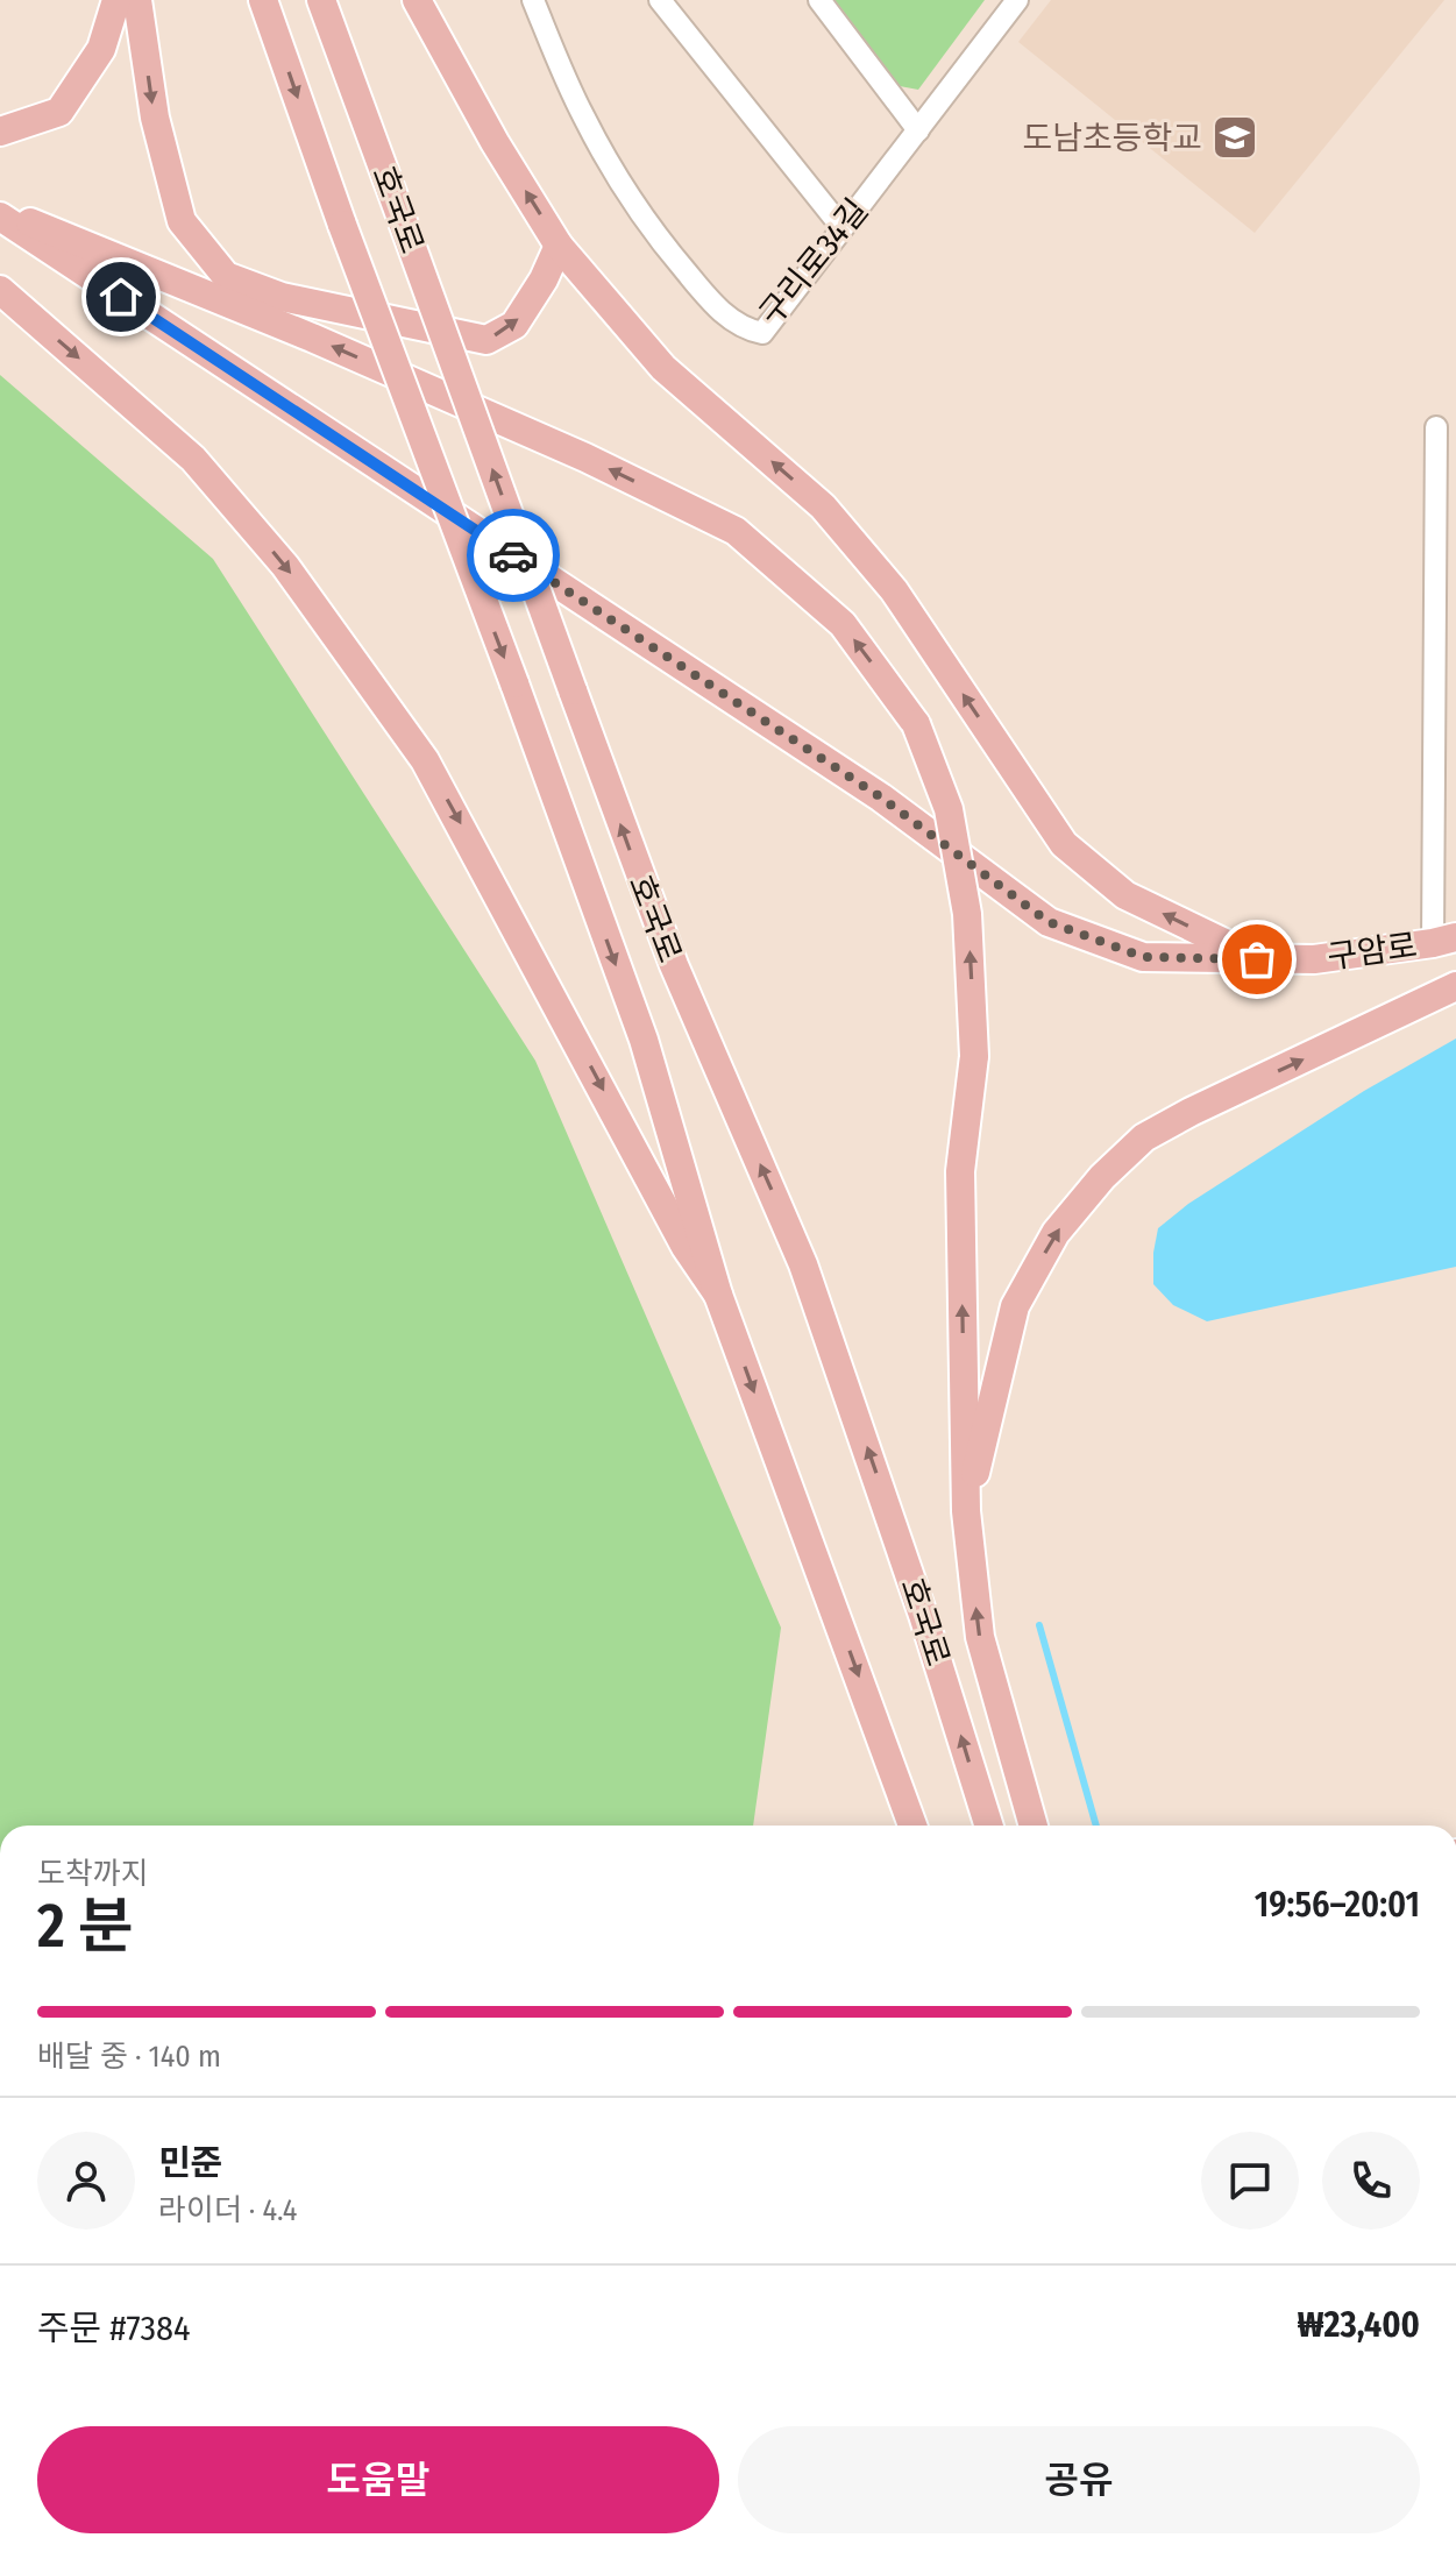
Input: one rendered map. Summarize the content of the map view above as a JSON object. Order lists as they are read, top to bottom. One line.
{"streets":{"main road":["호국로","구암로"],"street":["구리로34길"]},"places":{"school or university":["도남초등학교"]},"page":{"heading":["2 분","도착까지","19:56–20:01"],"panel":["민준","라이더 · 4.4","주문 #7384","₩23,400"],"bar":"배달 중 · 140 m","buttons":["도움말","공유"]}}
